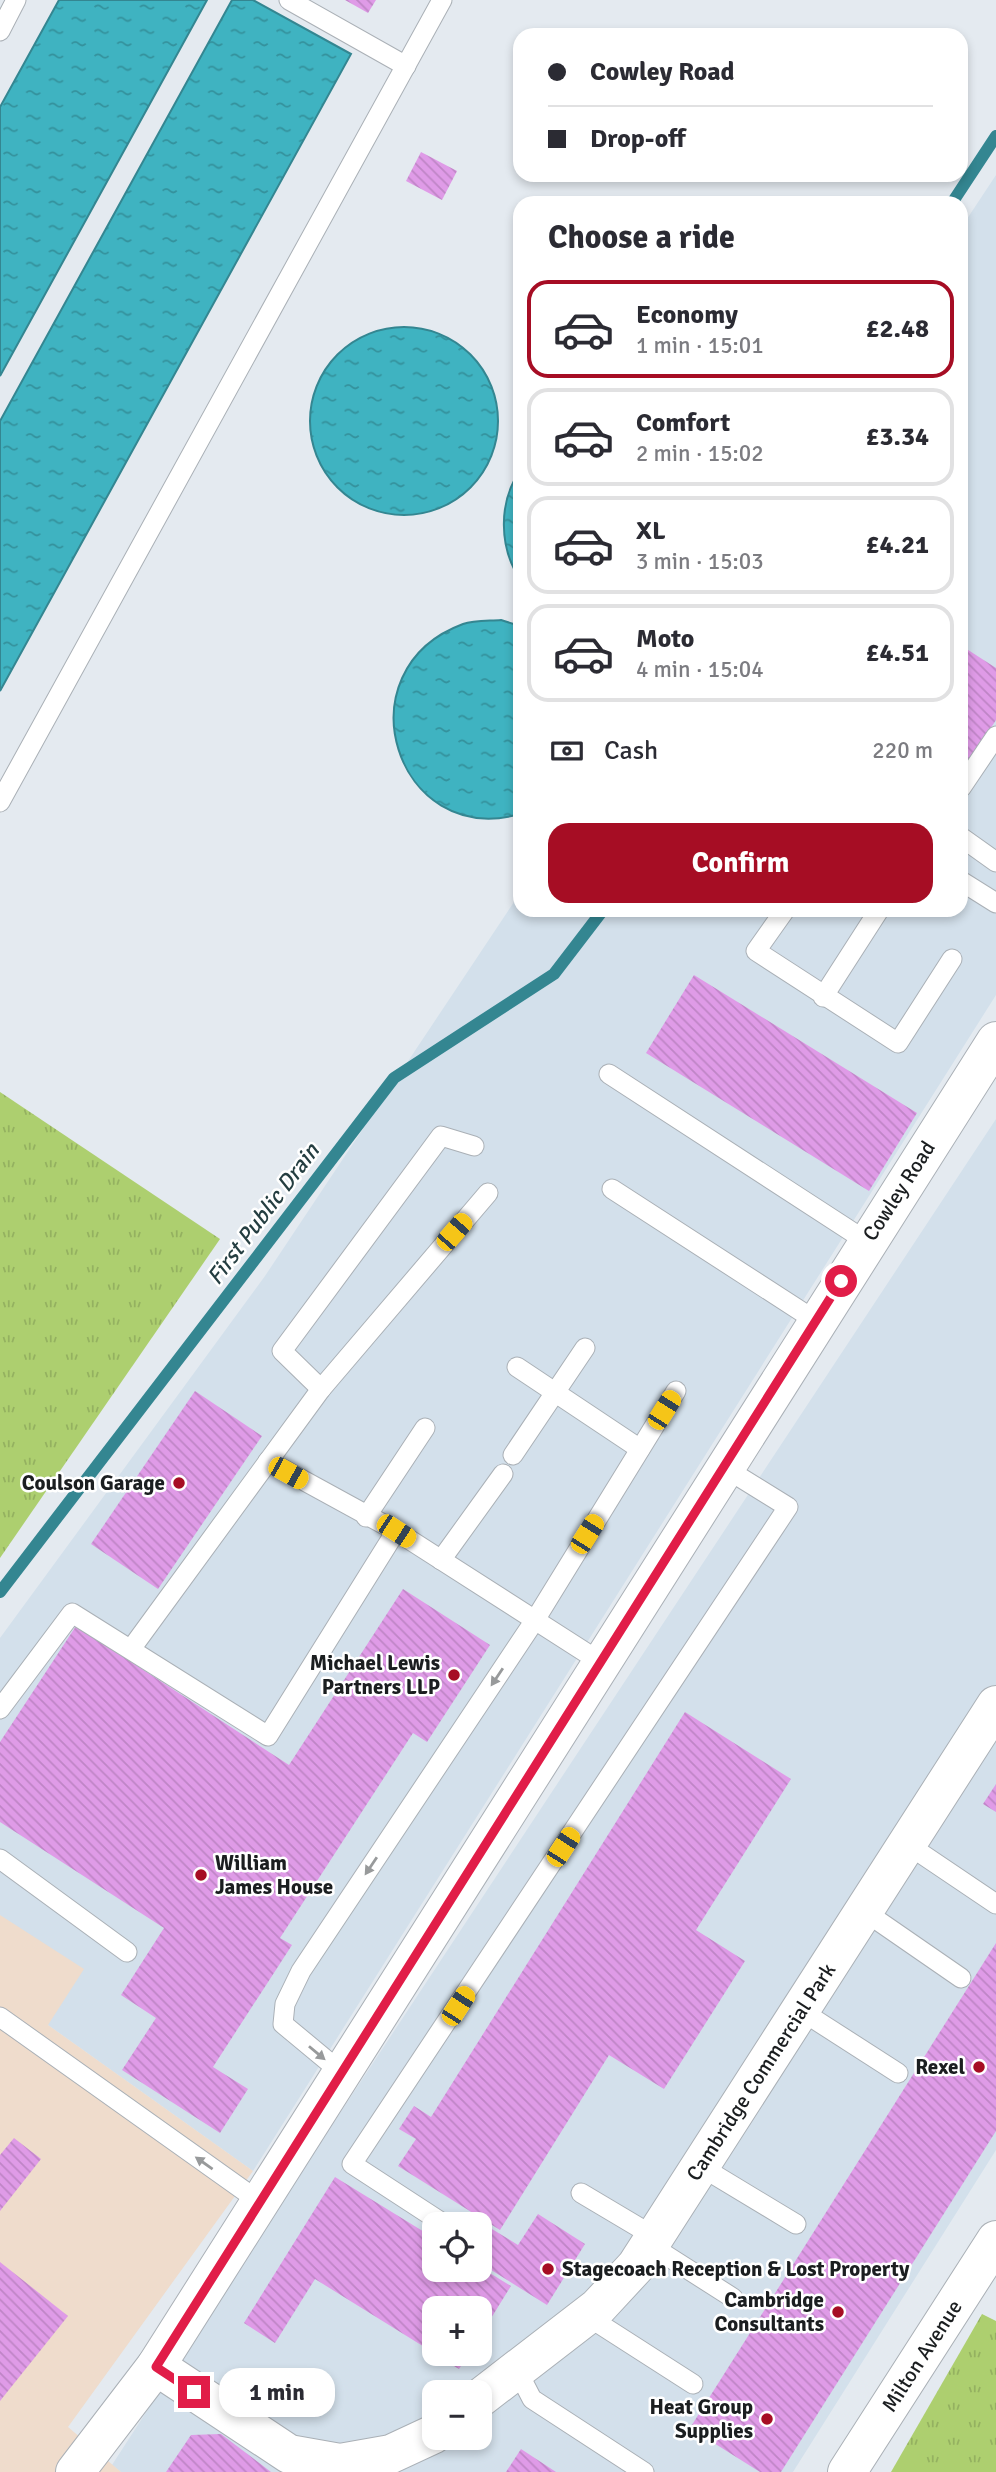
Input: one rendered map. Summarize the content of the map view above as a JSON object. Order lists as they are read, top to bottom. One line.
{"streets":{"street":["Cowley Road","Cambridge Commercial Park","Milton Avenue"]},"water":["First Public Drain"],"places":["Coulson Garage","Michael Lewis Partners LLP","William James House","Rexel","Stagecoach Reception & Lost Property","Cambridge Consultants","Heat Group Supplies"],"page":{"banner":["Cowley Road","Drop-off"],"heading":"Choose a ride","list":[{"name":"Economy","note":"1 min · 15:01","value":"£2.48"},{"name":"Comfort","note":"2 min · 15:02","value":"£3.34"},{"name":"XL","note":"3 min · 15:03","value":"£4.21"},{"name":"Moto","note":"4 min · 15:04","value":"£4.51"}],"pay":["Cash","220 m"],"buttons":"Confirm","map_buttons":["+","−"],"bubble":"1 min"}}
